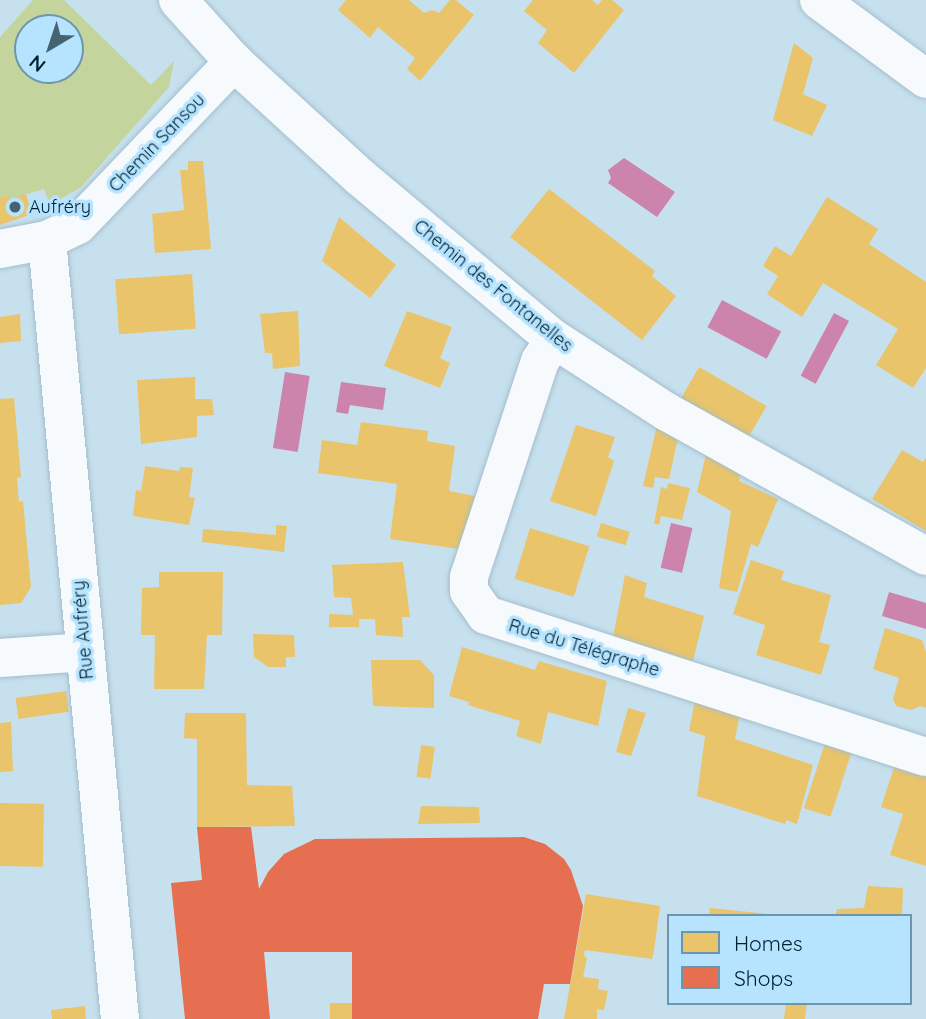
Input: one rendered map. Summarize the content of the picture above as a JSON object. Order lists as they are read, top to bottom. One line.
{"streets":{"street":["Chemin Sansou","Chemin des Fontanelles","Rue Aufréry","Rue du Télégraphe"]},"crossings":[["Chemin Sansou","Chemin des Fontanelles"],["Chemin Sansou","Rue Aufréry"],["Chemin des Fontanelles","Rue du Télégraphe"]],"places":["Aufréry"],"legend":["Homes","Shops"],"north":"bottom left"}
